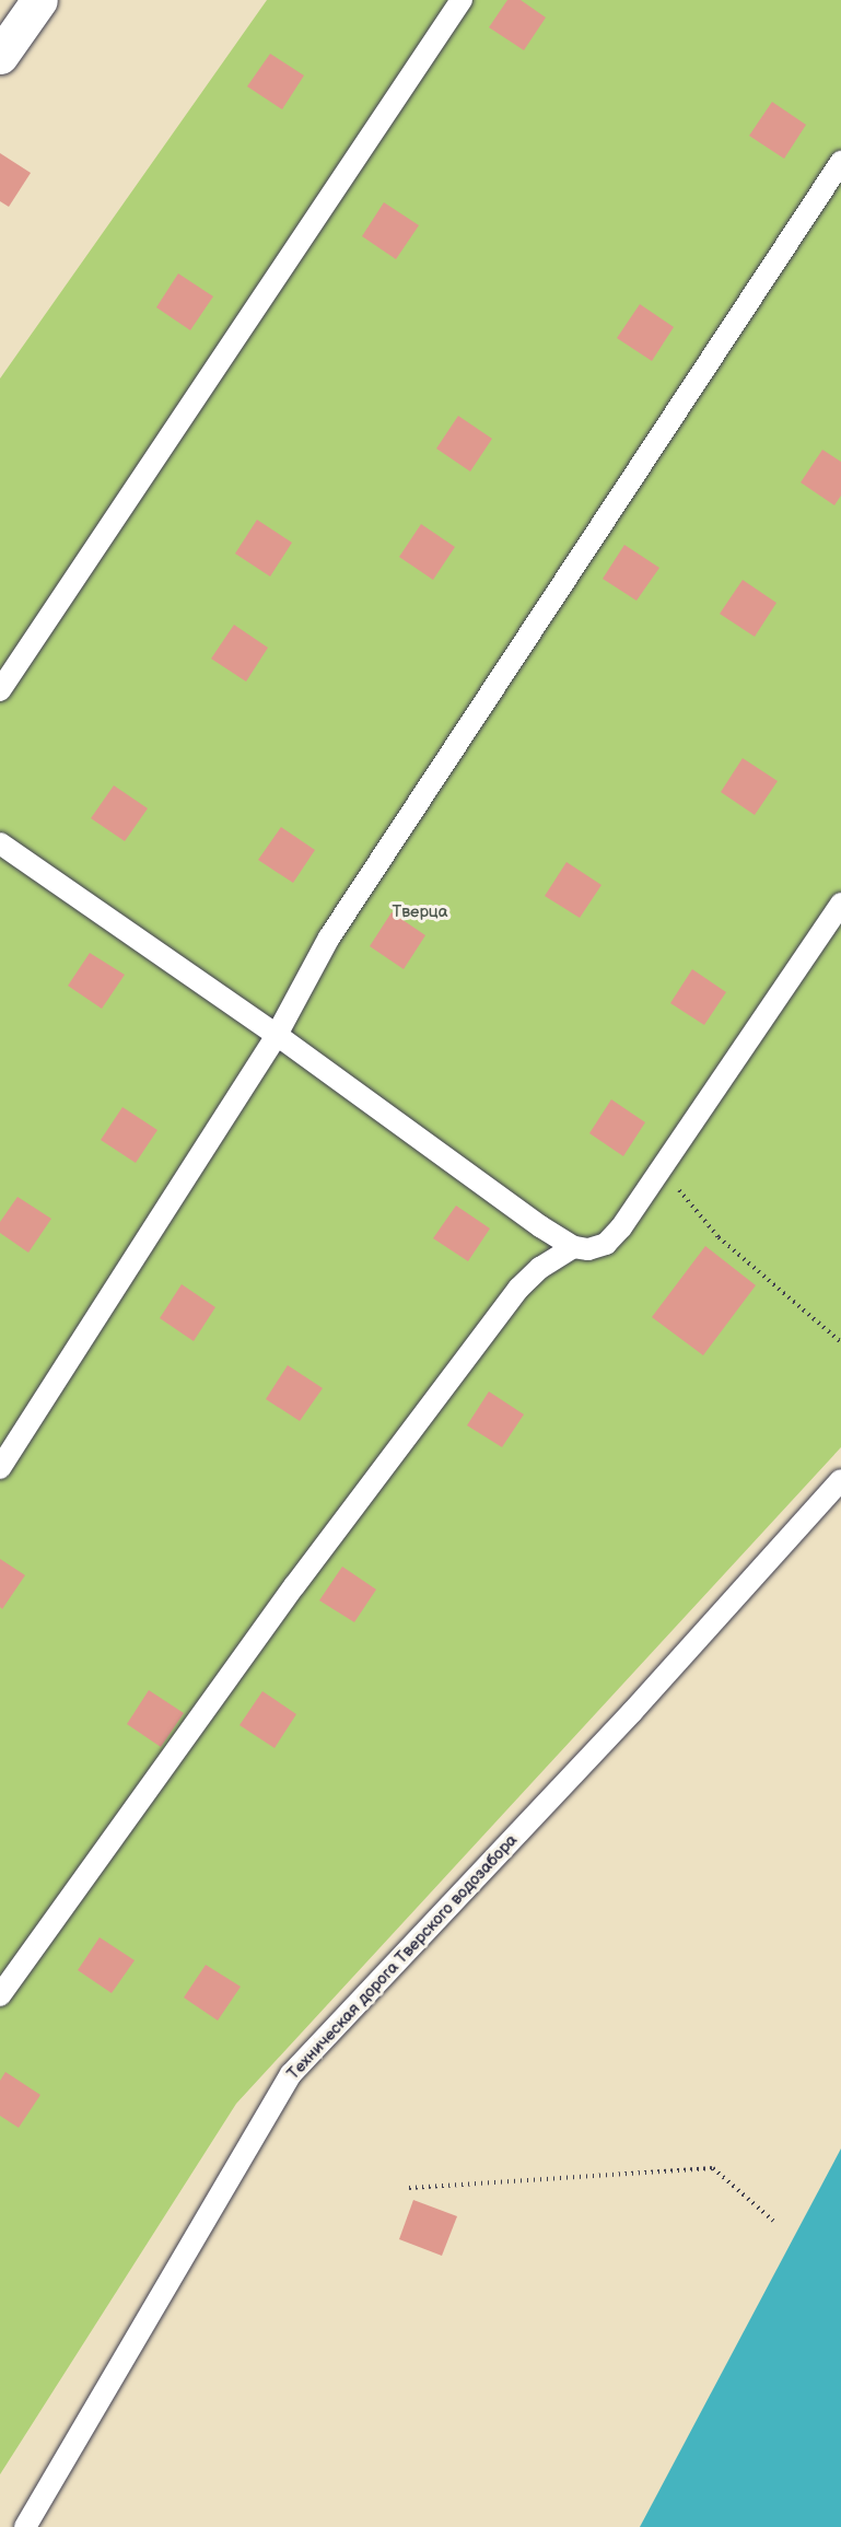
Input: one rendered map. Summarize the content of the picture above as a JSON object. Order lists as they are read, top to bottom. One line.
{"streets":{"lane":["Техническая дорога Тверского водозабора"]},"parks":["Тверца"]}
